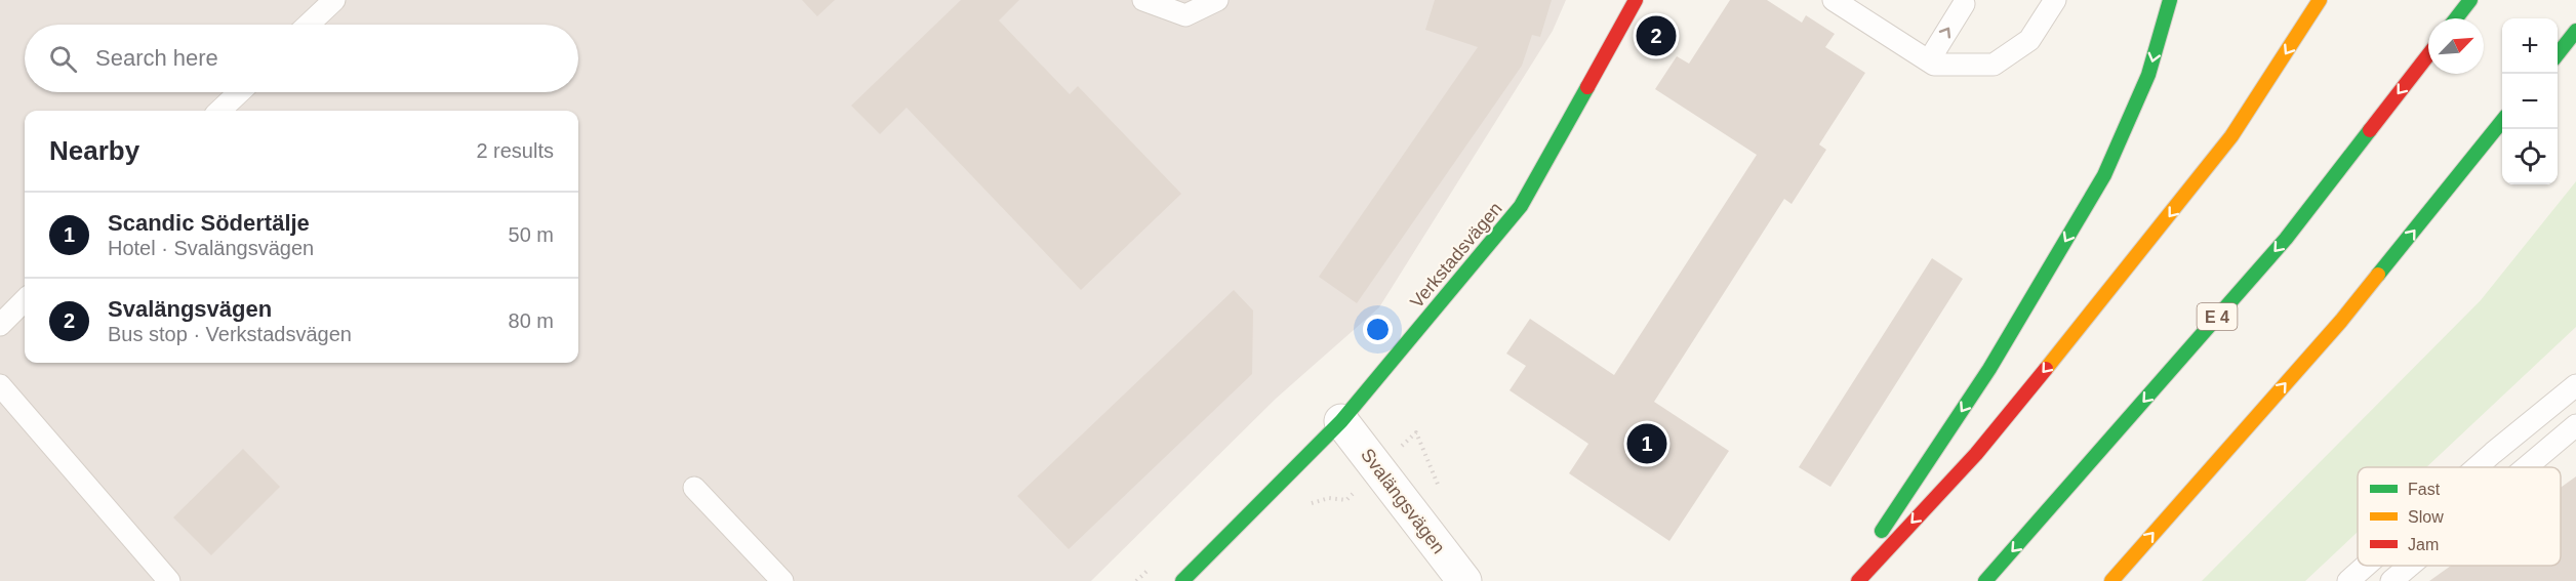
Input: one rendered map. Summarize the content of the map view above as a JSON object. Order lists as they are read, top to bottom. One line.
{"streets":{"main road":["Verkstadsvägen","E 4"],"street":["Svalängsvägen"]},"crossings":[["Verkstadsvägen","Svalängsvägen"]],"legend":["Fast","Slow","Jam"],"north":"top right","page":{"pins":["2","1"],"map_buttons":["+","−"],"search":"Search here","heading":["Nearby","2 results"],"list":[{"mark":"1","name":"Scandic Södertälje","note":"Hotel · Svalängsvägen","value":"50 m"},{"mark":"2","name":"Svalängsvägen","note":"Bus stop · Verkstadsvägen","value":"80 m"}]}}
